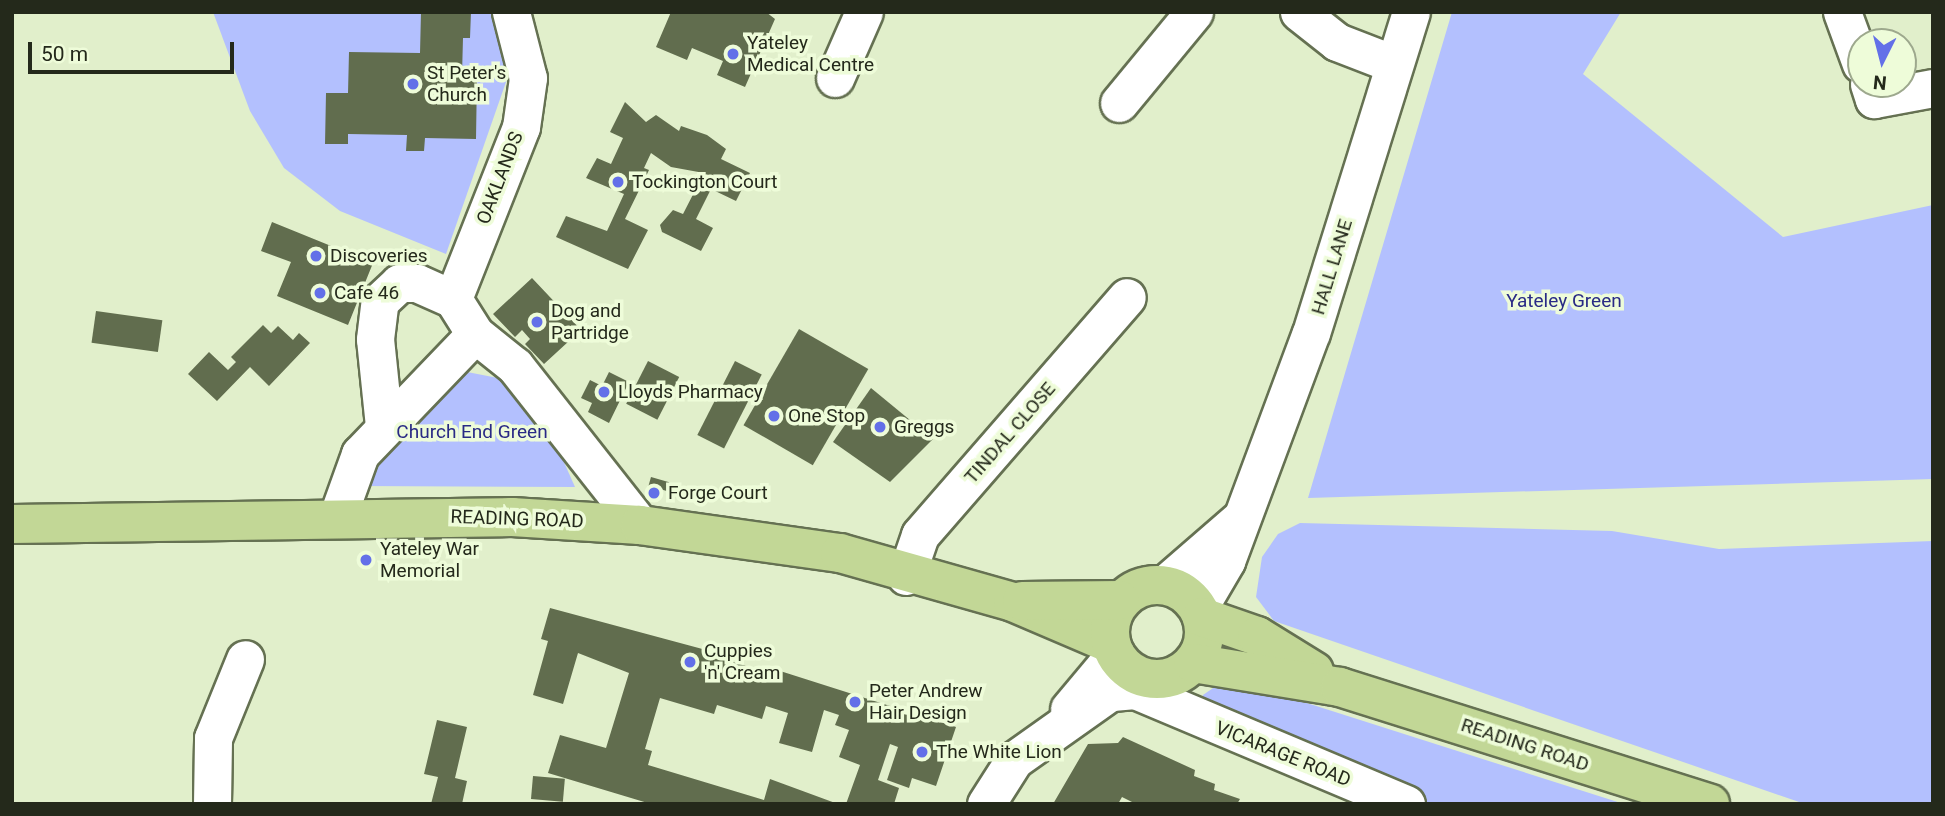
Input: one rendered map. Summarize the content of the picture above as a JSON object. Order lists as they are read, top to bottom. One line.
{"streets":{"main road":["READING ROAD"],"street":["OAKLANDS","HALL LANE","TINDAL CLOSE","VICARAGE ROAD"]},"crossings":[["HALL LANE","READING ROAD"],["HALL LANE","VICARAGE ROAD"],["TINDAL CLOSE","READING ROAD"],["READING ROAD","VICARAGE ROAD"]],"parks":["Yateley Green","Church End Green"],"places":["Yateley Medical Centre","St Peter's Church","Tockington Court","Discoveries","Cafe 46","Dog and Partridge","Lloyds Pharmacy","One Stop","Greggs","Forge Court","Yateley War Memorial","Cuppies 'n' Cream","Peter Andrew Hair Design","The White Lion"],"scale_bar":"50 m","north":"bottom"}
